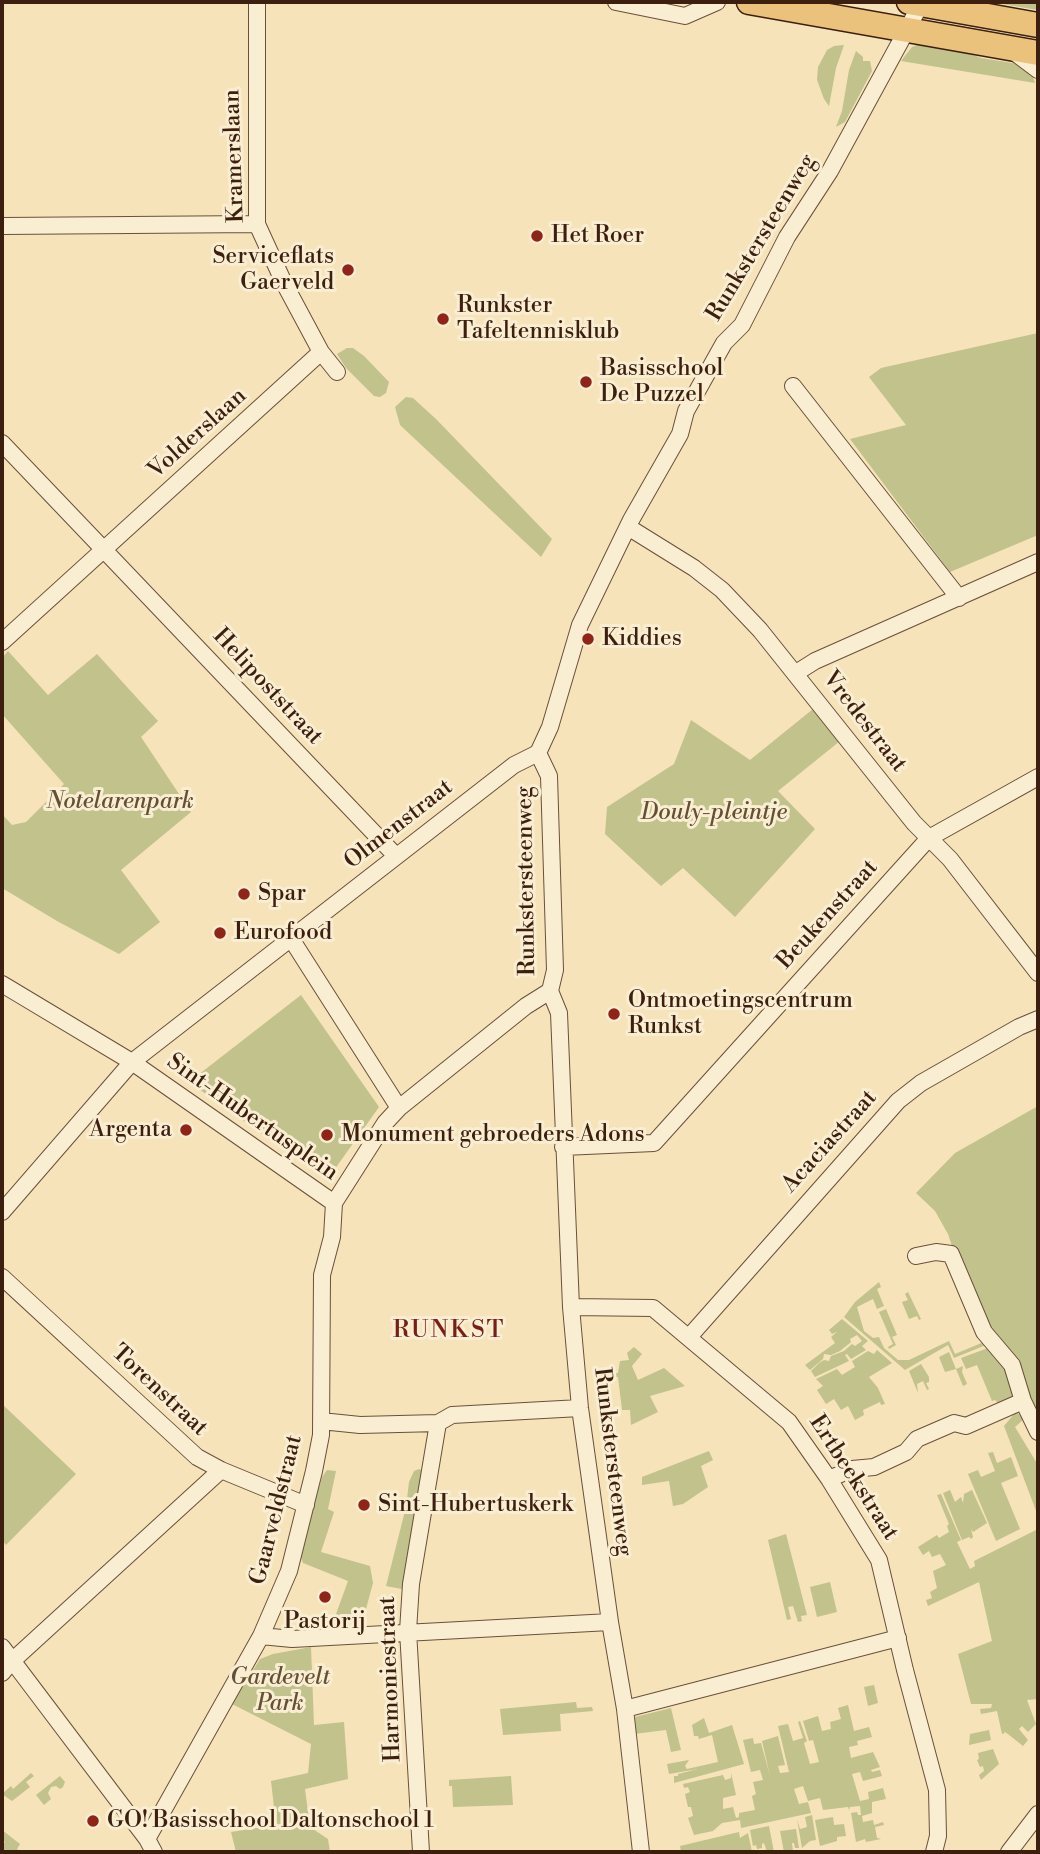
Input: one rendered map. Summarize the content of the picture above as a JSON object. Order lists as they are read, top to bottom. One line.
{"streets":{"street":["Kramerslaan","Runkstersteenweg","Volderslaan","Helipoststraat","Vredestraat","Olmenstraat","Beukenstraat","Sint-Hubertusplein","Acaciastraat","Torenstraat","Ertbeekstraat","Gaarveldstraat","Harmoniestraat"]},"crossings":[["Kramerslaan","Volderslaan"],["Runkstersteenweg","Vredestraat"],["Runkstersteenweg","Olmenstraat"],["Runkstersteenweg","Beukenstraat"],["Runkstersteenweg","Ertbeekstraat"],["Volderslaan","Helipoststraat"],["Helipoststraat","Olmenstraat"],["Vredestraat","Beukenstraat"],["Olmenstraat","Sint-Hubertusplein"],["Sint-Hubertusplein","Gaarveldstraat"],["Acaciastraat","Ertbeekstraat"],["Torenstraat","Gaarveldstraat"]],"districts":["RUNKST"],"parks":["Notelarenpark","Douly-pleintje","Gardevelt Park"],"places":["Het Roer","Serviceflats Gaerveld","Runkster Tafeltennisklub","Basisschool De Puzzel","Kiddies","Spar","Eurofood","Ontmoetingscentrum Runkst","Argenta","Monument gebroeders Adons","Sint-Hubertuskerk","Pastorij","GO! Basisschool Daltonschool 1"]}
